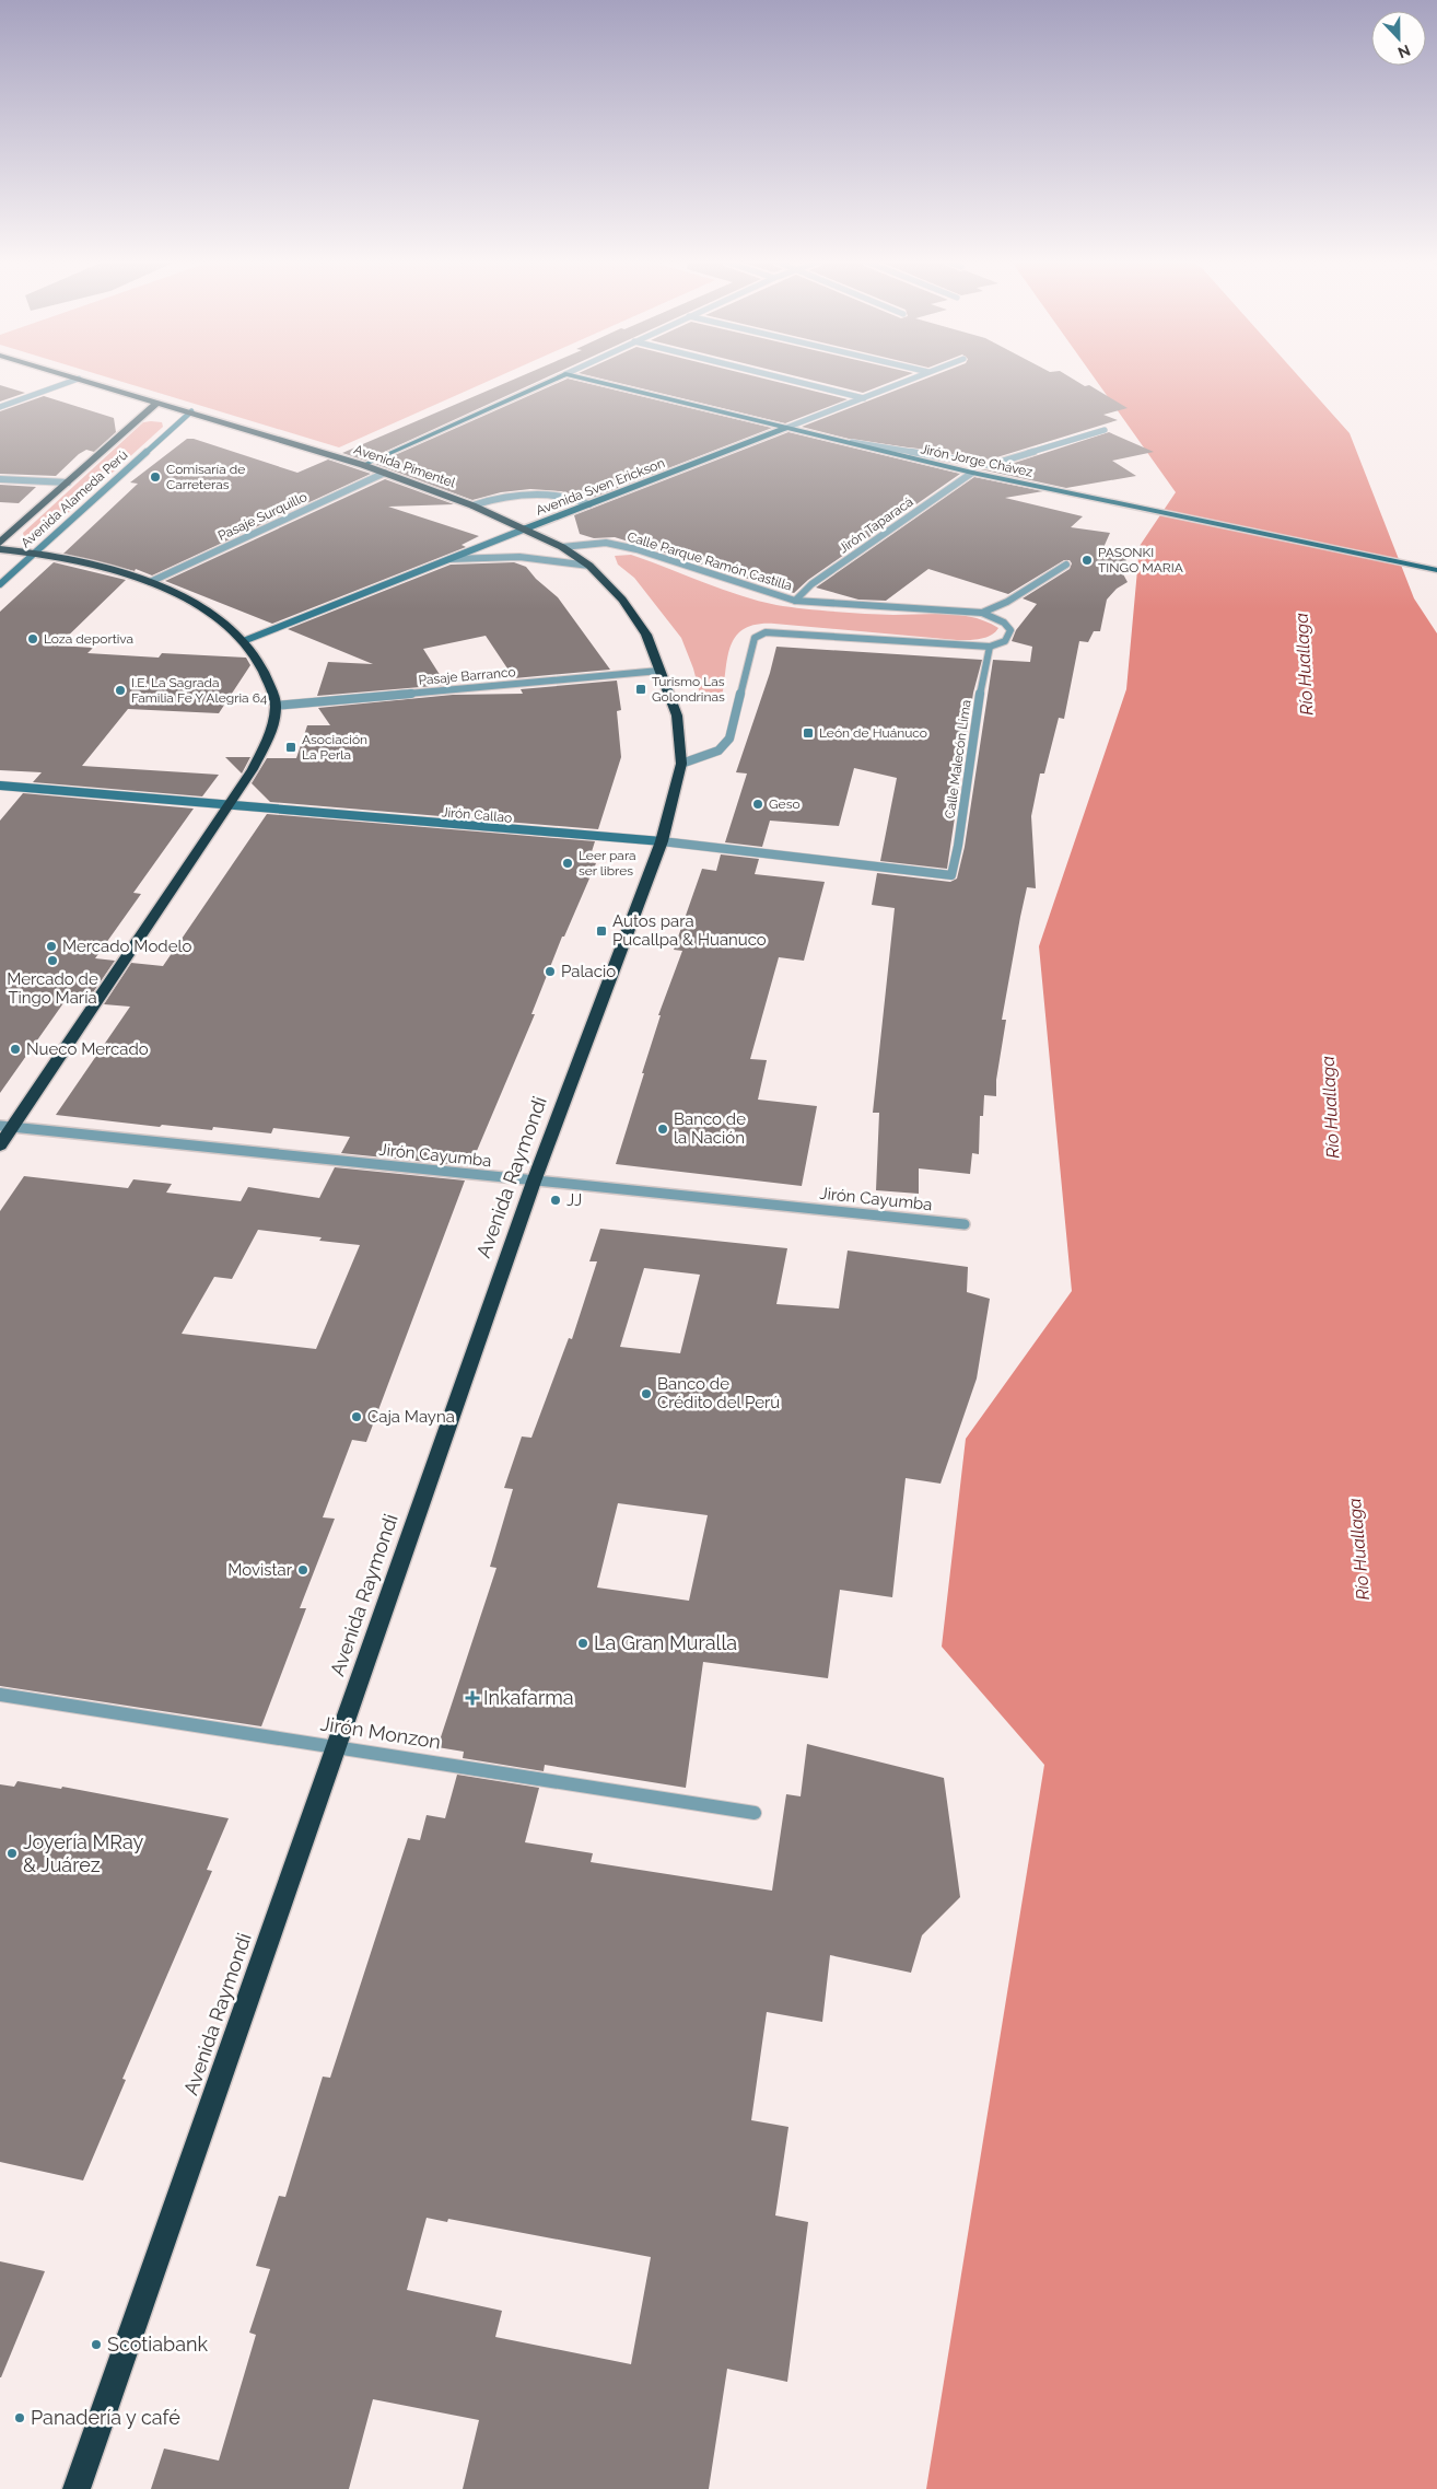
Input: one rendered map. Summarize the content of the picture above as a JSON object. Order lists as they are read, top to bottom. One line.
{"streets":{"highway":["Avenida Pimentel","Avenida Alameda Perú","Avenida Raymondi"],"main road":["Jirón Jorge Chávez","Avenida Sven Erickson"],"street":["Pasaje Surquillo","Jirón Taparacá","Calle Parque Ramón Castilla","Pasaje Barranco","Calle Malecón Lima","Jirón Callao","Jirón Cayumba","Jirón Monzon"]},"crossings":[["Jirón Jorge Chávez","Avenida Sven Erickson"],["Jirón Jorge Chávez","Jirón Taparacá"],["Avenida Pimentel","Avenida Sven Erickson"],["Avenida Pimentel","Avenida Alameda Perú"],["Avenida Pimentel","Pasaje Surquillo"],["Avenida Pimentel","Calle Parque Ramón Castilla"],["Avenida Pimentel","Pasaje Barranco"],["Avenida Pimentel","Avenida Raymondi"],["Jirón Taparacá","Calle Parque Ramón Castilla"],["Calle Malecón Lima","Jirón Callao"],["Jirón Callao","Avenida Raymondi"],["Jirón Cayumba","Avenida Raymondi"],["Avenida Raymondi","Jirón Monzon"]],"water":["Río Huallaga"],"places":{"other":["Comisaría de Carreteras","PASONKI TINGO MARIA","Loza deportiva","I.E. La Sagrada Familia Fe Y Alegria 64","Geso","Leer para ser libres","Mercado Modelo","Mercado de Tingo María","Palacio","Nueco Mercado","Banco de la Nación","JJ","Banco de Crédito del Perú","Caja Mayna","Movistar","La Gran Muralla","Joyería MRay & Juárez","Scotiabank","Panadería y café"],"transit":["Turismo Las Golondrinas","León de Huánuco","Asociación La Perla","Autos para Pucallpa & Huanuco"],"health":["Inkafarma"]},"north":"bottom"}
